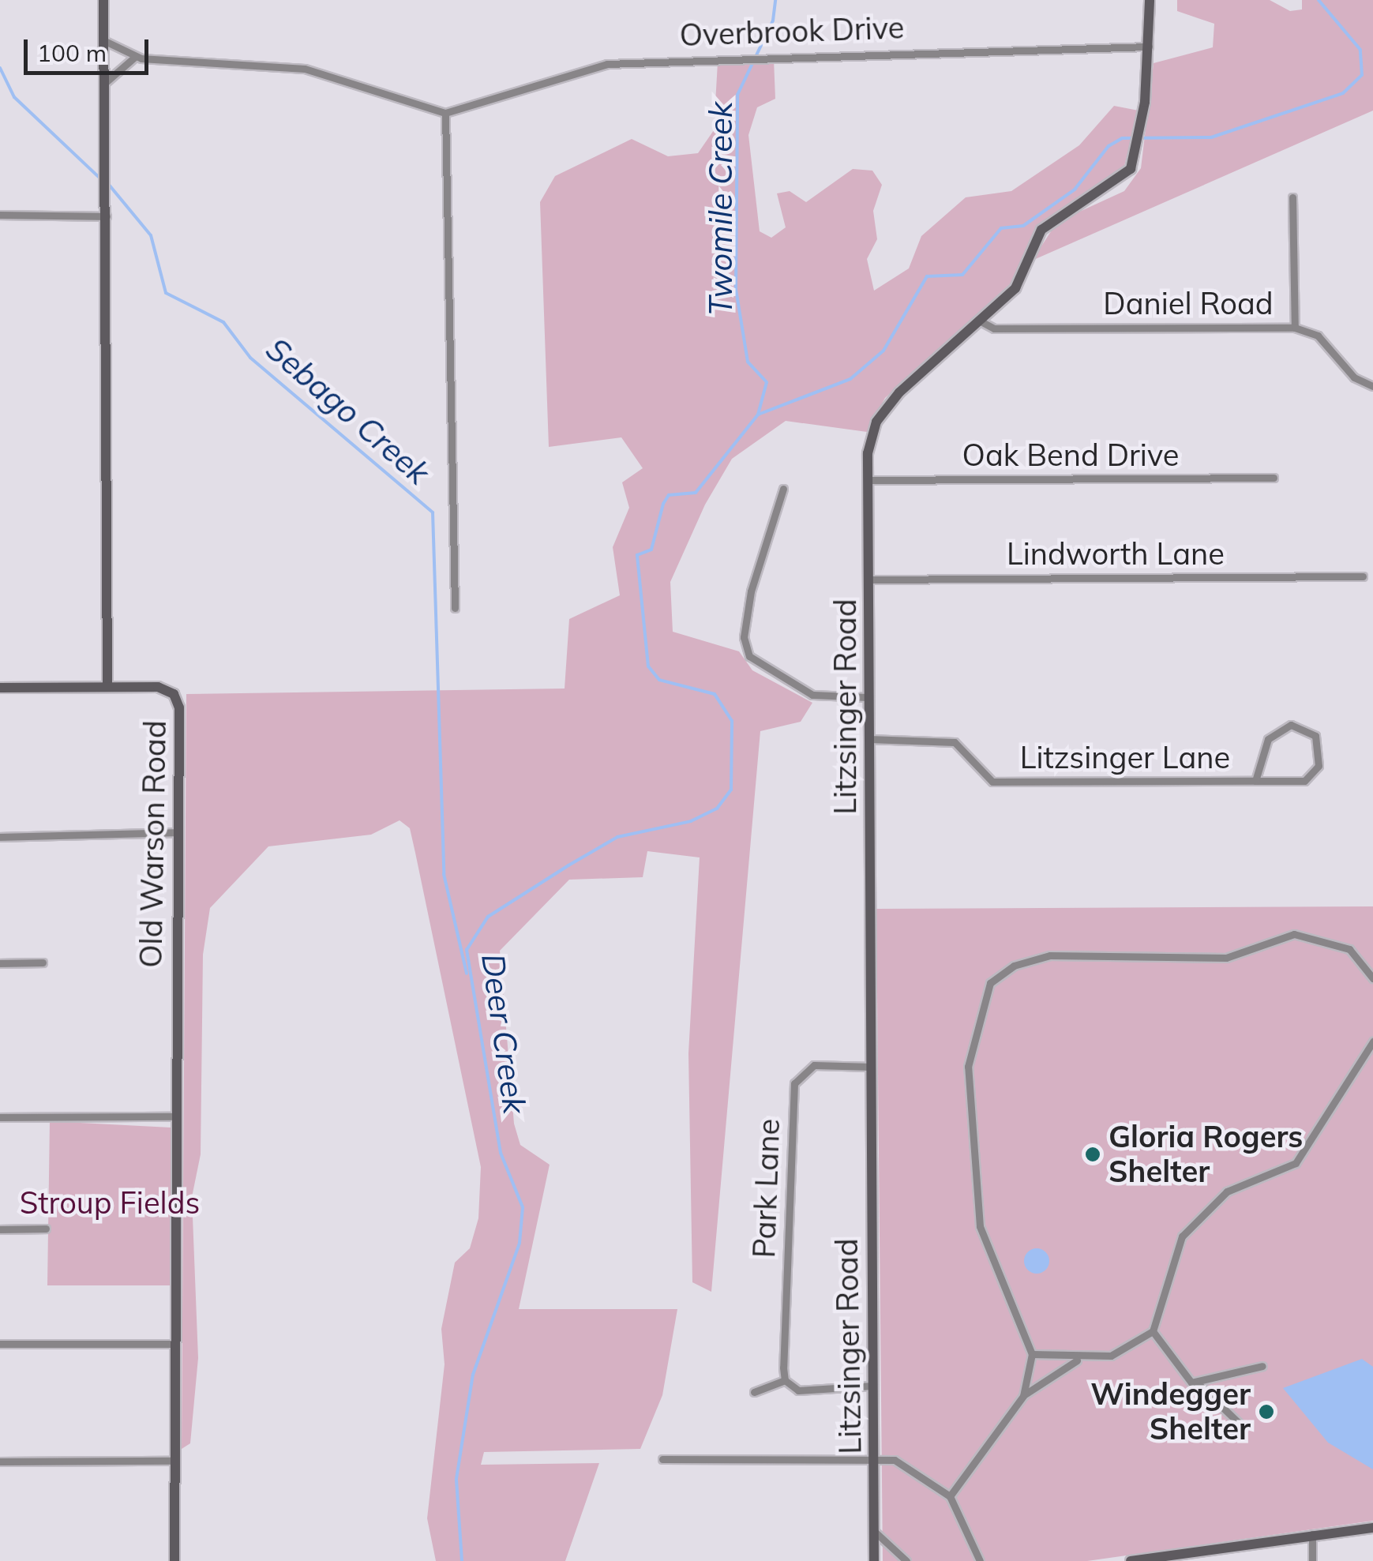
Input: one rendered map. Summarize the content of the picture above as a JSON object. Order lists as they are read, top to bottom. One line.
{"streets":{"street":["Overbrook Drive","Daniel Road","Oak Bend Drive","Lindworth Lane","Litzsinger Road","Litzsinger Lane","Old Warson Road","Park Lane"]},"crossings":[["Overbrook Drive","Litzsinger Road"],["Daniel Road","Litzsinger Road"],["Oak Bend Drive","Litzsinger Road"],["Lindworth Lane","Litzsinger Road"],["Litzsinger Road","Litzsinger Lane"],["Litzsinger Road","Park Lane"]],"water":["Twomile Creek","Sebago Creek","Deer Creek"],"parks":["Stroup Fields"],"places":["Gloria Rogers Shelter","Windegger Shelter"],"scale_bar":"100 m"}
